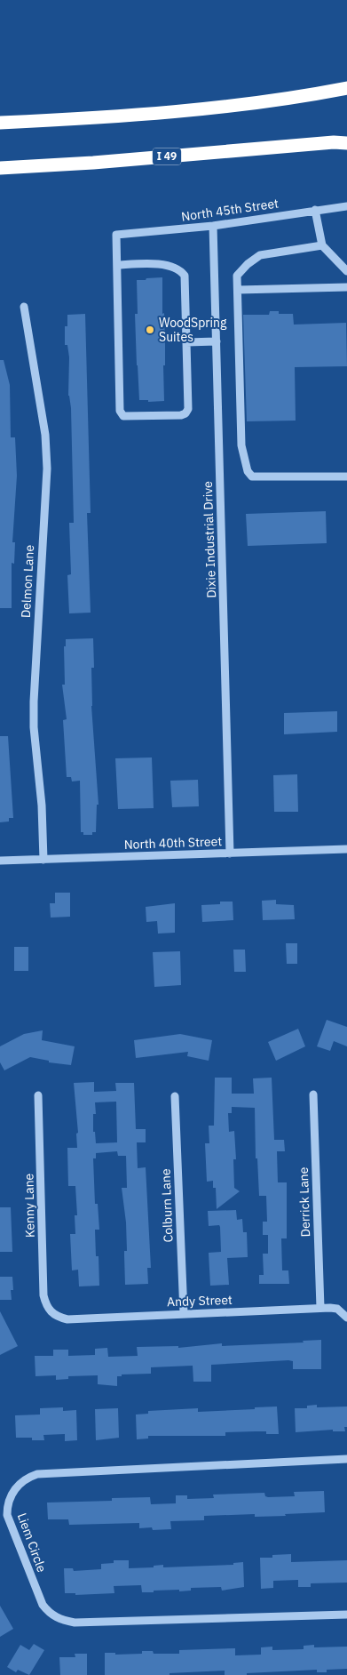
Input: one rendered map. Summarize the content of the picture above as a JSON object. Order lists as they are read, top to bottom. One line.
{"streets":{"highway":["I 49"],"street":["North 45th Street","Dixie Industrial Drive","Delmon Lane","North 40th Street","Derrick Lane","Kenny Lane","Colburn Lane","Andy Street","Liem Circle"]},"crossings":[["North 45th Street","Dixie Industrial Drive"],["Dixie Industrial Drive","North 40th Street"],["Delmon Lane","North 40th Street"],["Derrick Lane","Andy Street"],["Kenny Lane","Andy Street"],["Colburn Lane","Andy Street"]],"places":["WoodSpring Suites"]}
